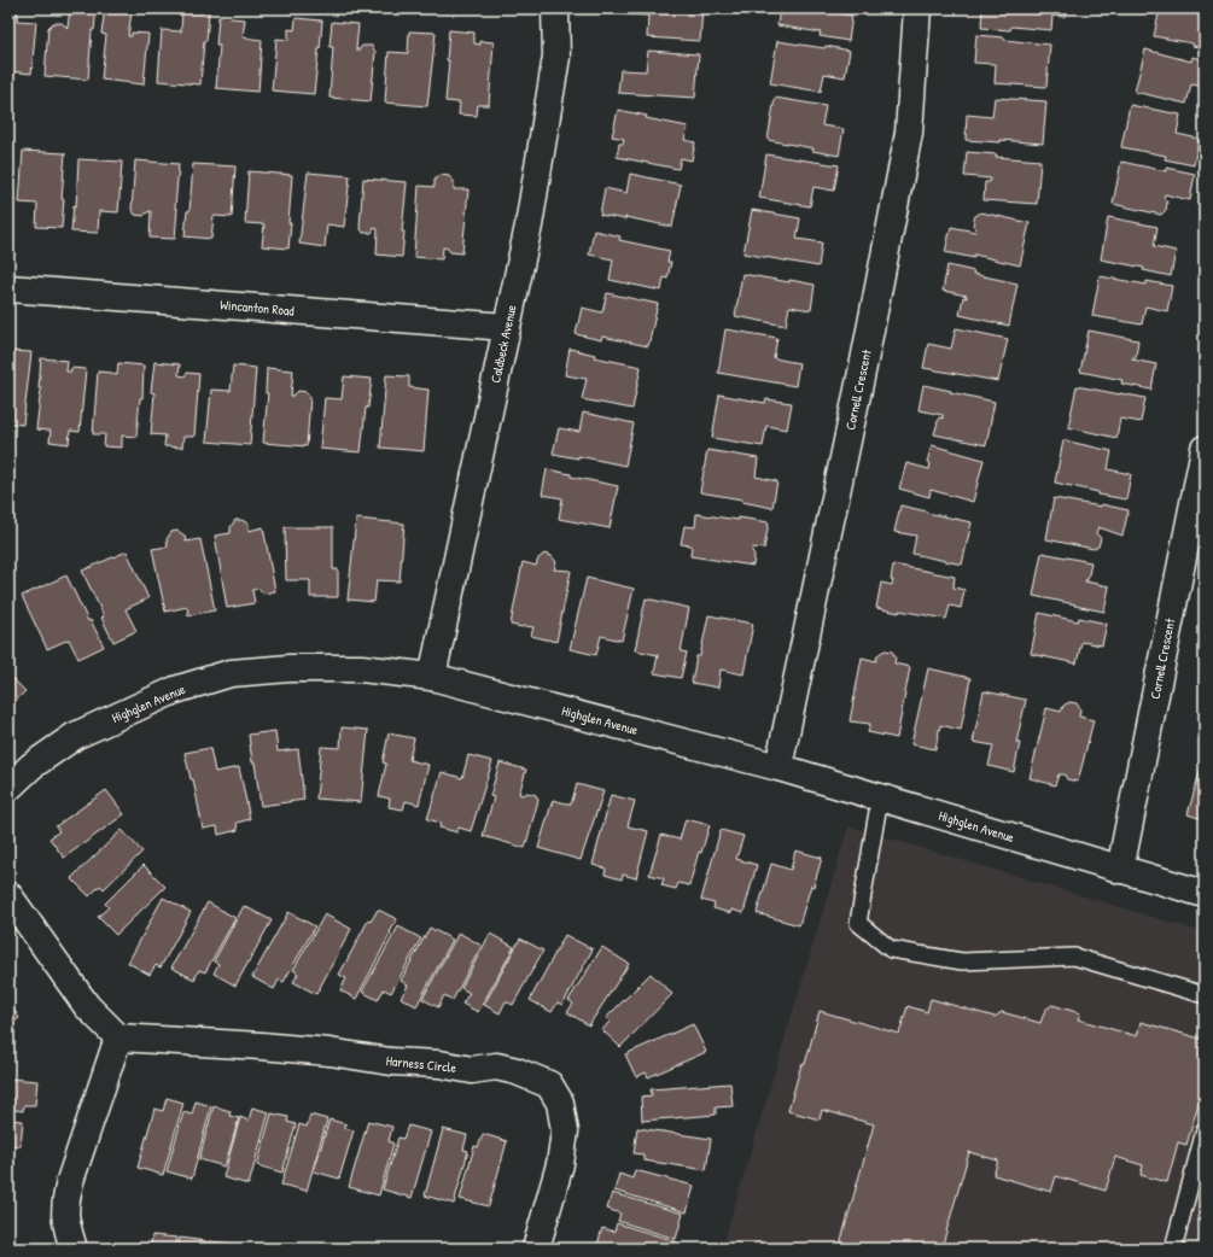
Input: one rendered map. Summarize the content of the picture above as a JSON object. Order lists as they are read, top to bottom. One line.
{"streets":{"street":["Wincanton Road","Caldbeck Avenue","Cornell Crescent","Highglen Avenue","Harness Circle"]},"crossings":[["Wincanton Road","Caldbeck Avenue"],["Caldbeck Avenue","Highglen Avenue"],["Cornell Crescent","Highglen Avenue"]]}
